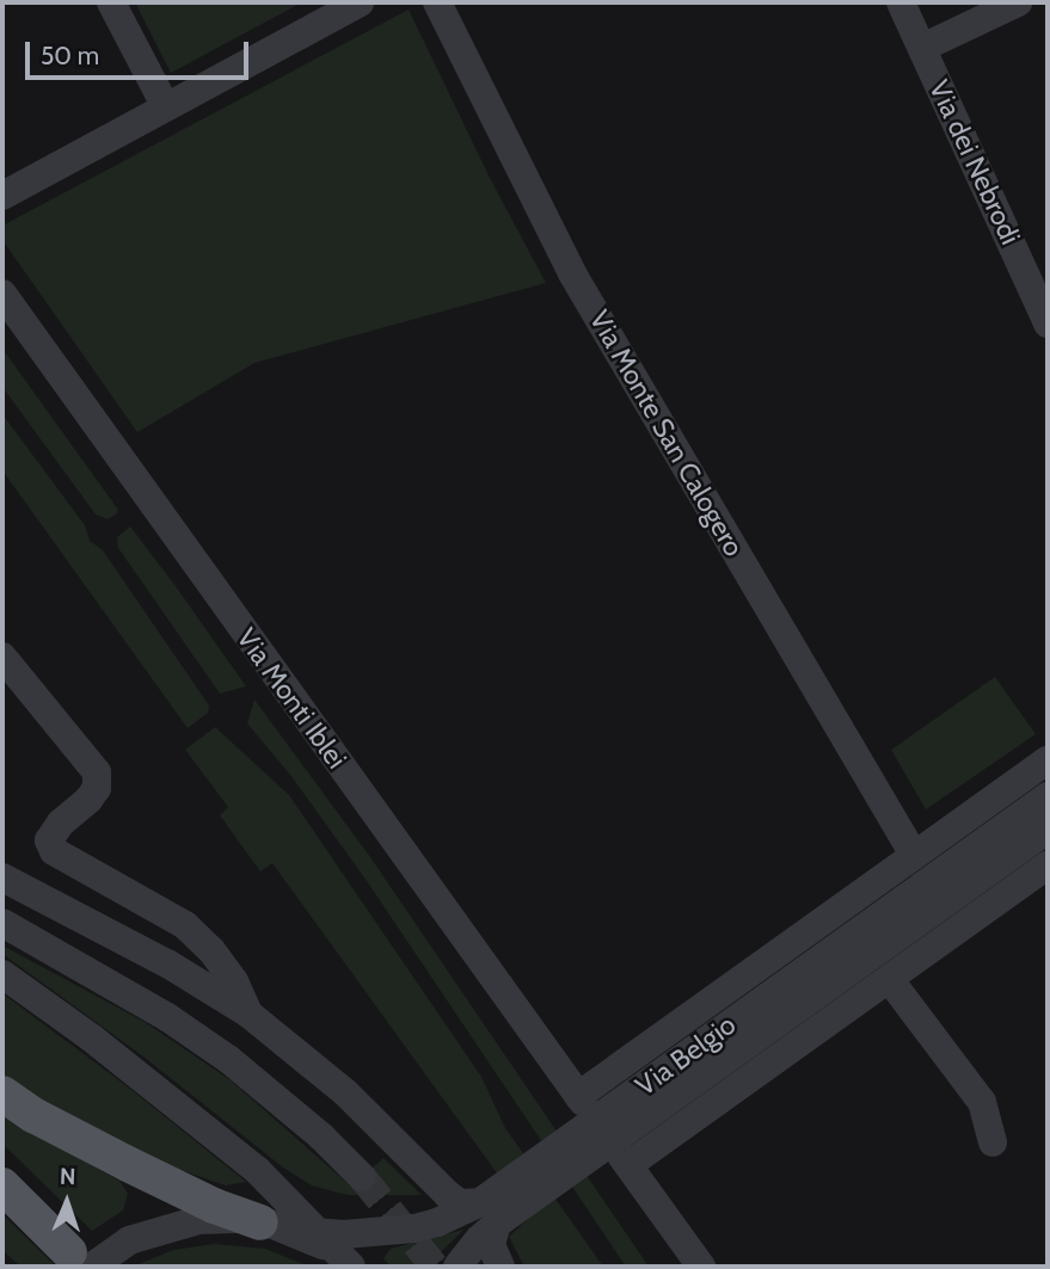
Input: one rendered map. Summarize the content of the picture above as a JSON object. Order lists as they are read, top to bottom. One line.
{"streets":{"street":["Via dei Nebrodi","Via Monte San Calogero","Via Monti Iblei","Via Belgio"]},"crossings":[["Via Monte San Calogero","Via Belgio"],["Via Monti Iblei","Via Belgio"]],"scale_bar":"50 m","north":"top"}
